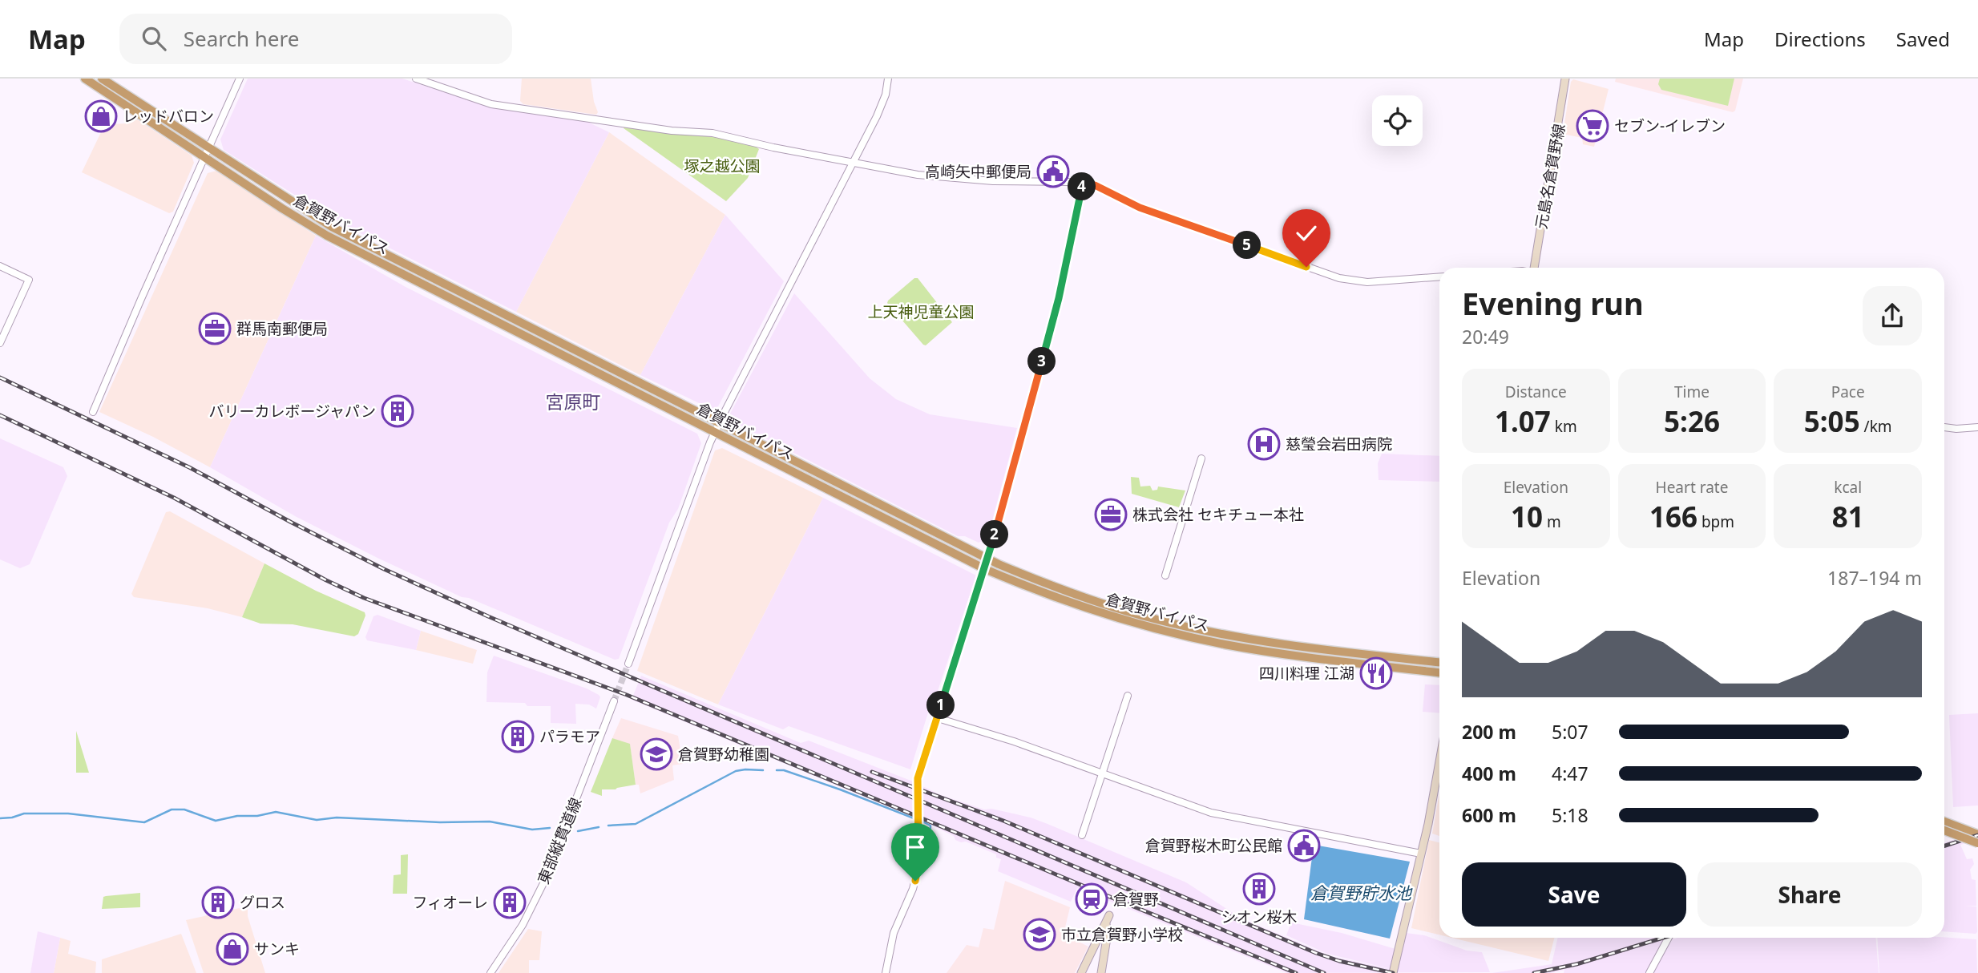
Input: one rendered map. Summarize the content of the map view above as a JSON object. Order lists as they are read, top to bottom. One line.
{"streets":{"highway":["倉賀野バイパス"],"main road":["元島名倉賀野線"],"street":["東部縦貫道線"]},"districts":["宮原町"],"water":["倉賀野貯水池"],"parks":["塚之越公園","上天神児童公園"],"places":{"shop":["レッドバロン","サンキ"],"supermarket":["セブン-イレブン"],"public building":["高崎矢中郵便局","倉賀野桜木町公民館"],"office":["群馬南郵便局","株式会社 セキチュー本社"],"building":["バリーカレボージャパン","パラモア","シオン桜木","グロス","フィオーレ"],"hospital":["慈瑩会岩田病院"],"restaurant":["四川料理 江湖"],"school or university":["倉賀野幼稚園","市立倉賀野小学校"],"station":["倉賀野"]},"page":{"header":"Map","search":"Search here","nav":["Map","Directions","Saved"],"pins":["4","5","3","2","1"],"heading":["Evening run","20:49"],"stats":[["Distance","1.07 km"],["Time","5:26"],["Pace","5:05 /km"],["Elevation","10 m"],["Heart rate","166 bpm"],["kcal","81"]],"chart":["Elevation","187–194 m"],"list":[{"name":"200 m","note":"5:07"},{"name":"400 m","note":"4:47"},{"name":"600 m","note":"5:18"}],"buttons":["Save","Share"]}}
